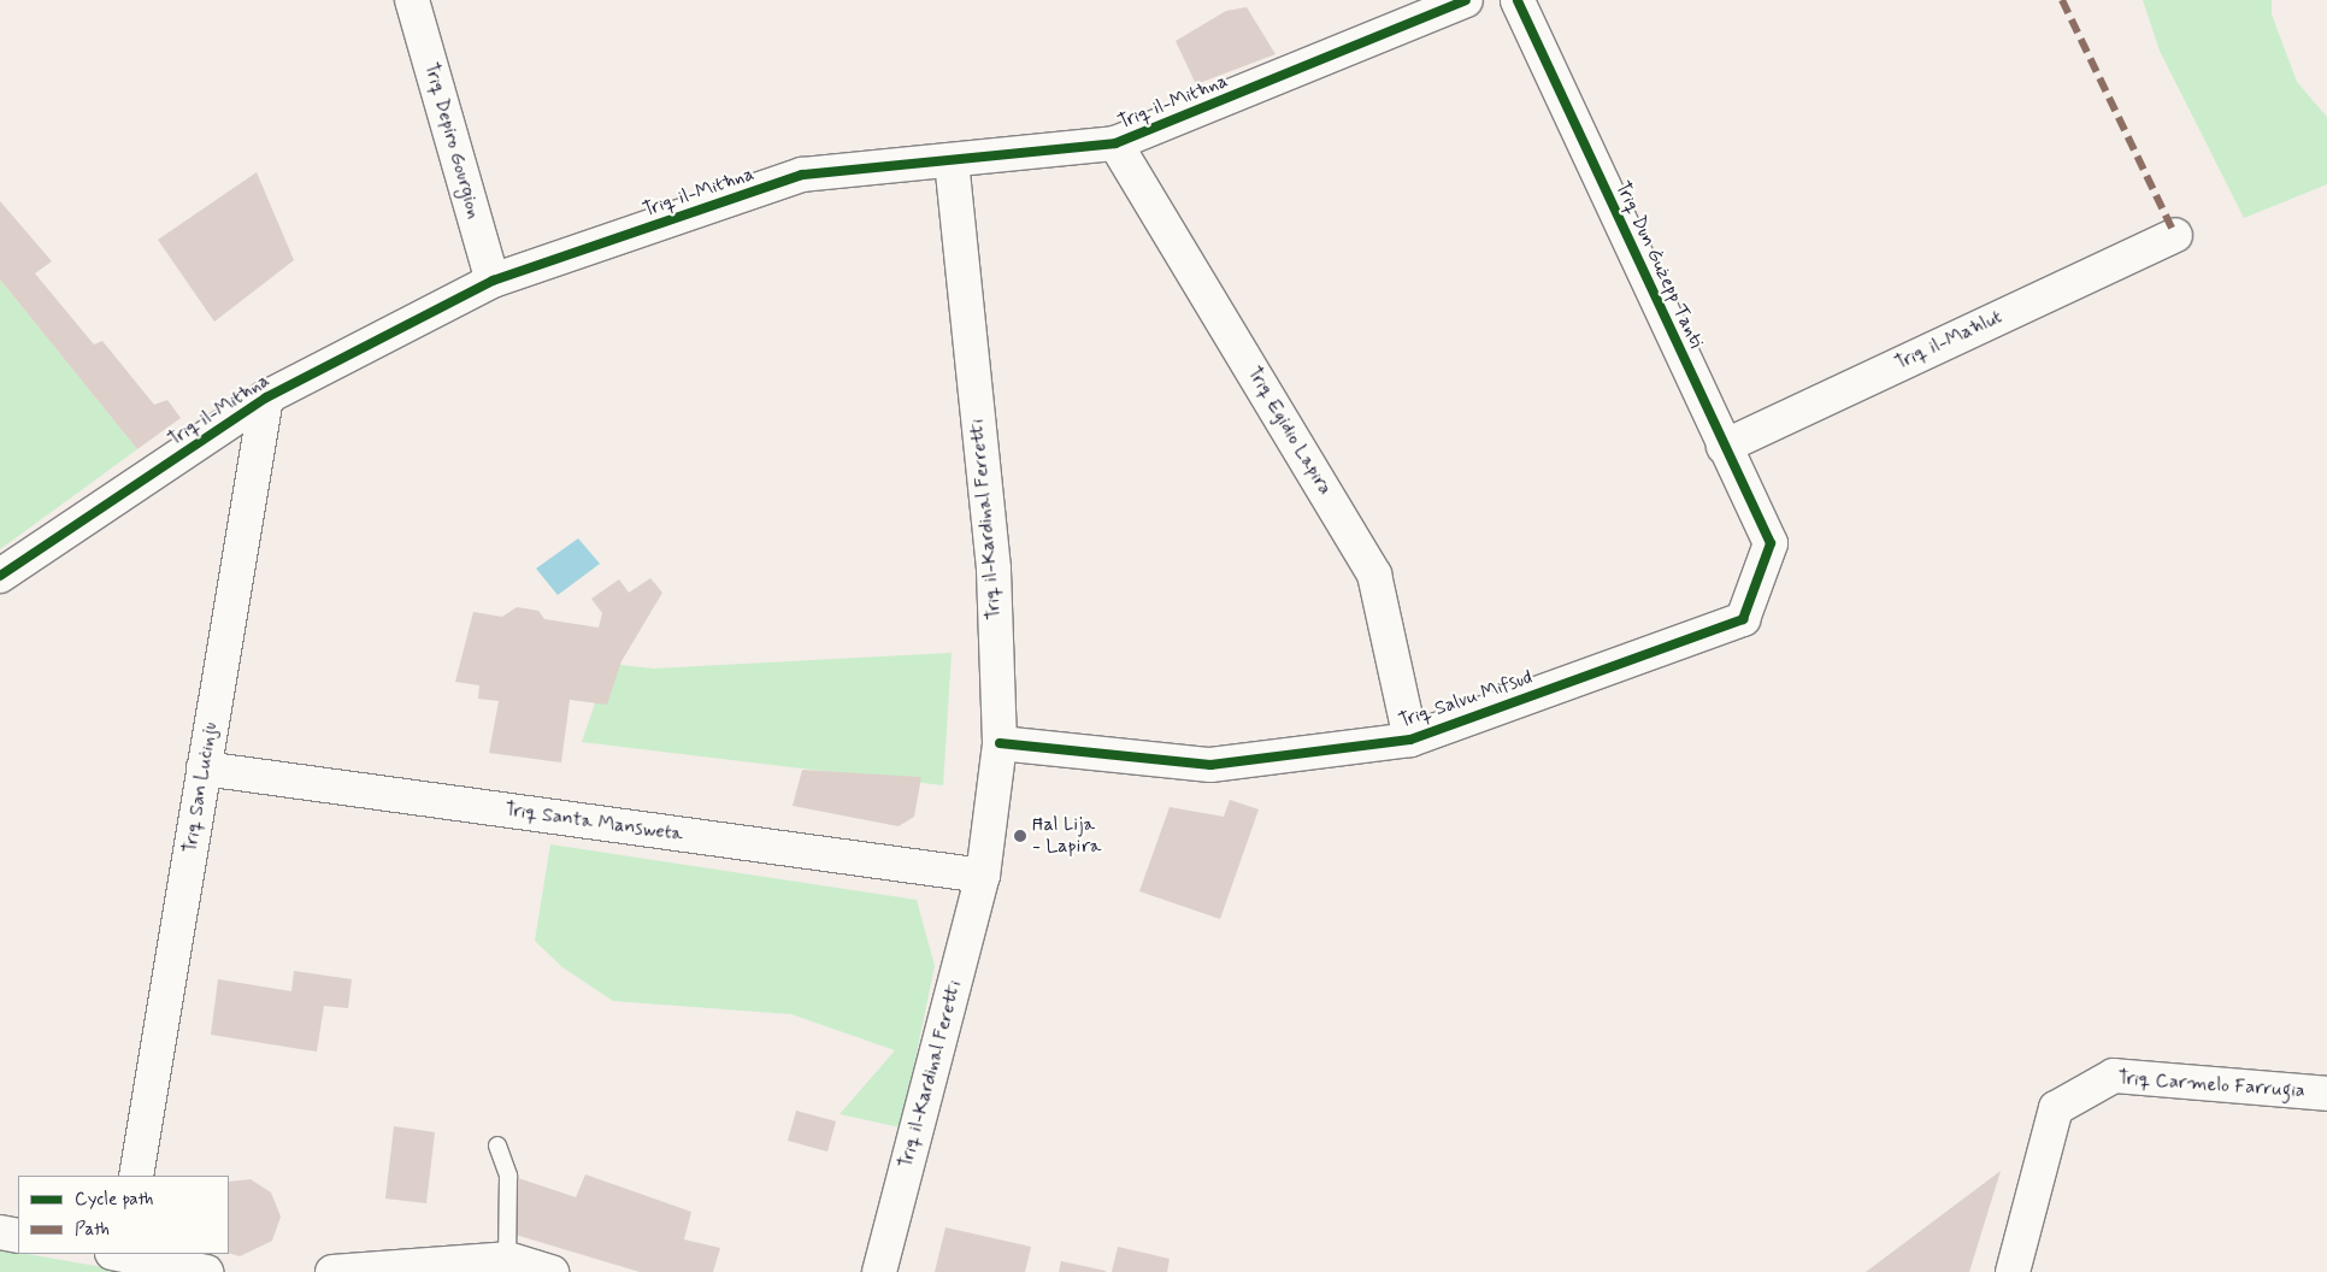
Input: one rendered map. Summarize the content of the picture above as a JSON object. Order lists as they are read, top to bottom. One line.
{"streets":{"street":["Triq il-Mitħna","Triq Depiro Gourgion","Triq Dun Ġużepp Tanti","Triq il-Maħlut","Triq Egidio Lapira","Triq il-Kardinal Ferretti","Triq Salvu Mifsud","Triq San Luċinju","Triq Santa Mansweta","Triq il-Kardinal Feretti","Triq Carmelo Farrugia"]},"crossings":[["Triq il-Mitħna","Triq Depiro Gourgion"],["Triq il-Mitħna","Triq Egidio Lapira"],["Triq il-Mitħna","Triq il-Kardinal Ferretti"],["Triq il-Mitħna","Triq San Luċinju"],["Triq Dun Ġużepp Tanti","Triq il-Maħlut"],["Triq Dun Ġużepp Tanti","Triq Salvu Mifsud"],["Triq Egidio Lapira","Triq Salvu Mifsud"],["Triq il-Kardinal Ferretti","Triq Salvu Mifsud"],["Triq il-Kardinal Ferretti","Triq Santa Mansweta"],["Triq il-Kardinal Ferretti","Triq il-Kardinal Feretti"],["Triq San Luċinju","Triq Santa Mansweta"],["Triq Santa Mansweta","Triq il-Kardinal Feretti"]],"places":["Ħal Lija - Lapira"],"legend":["Cycle path","Path"]}
